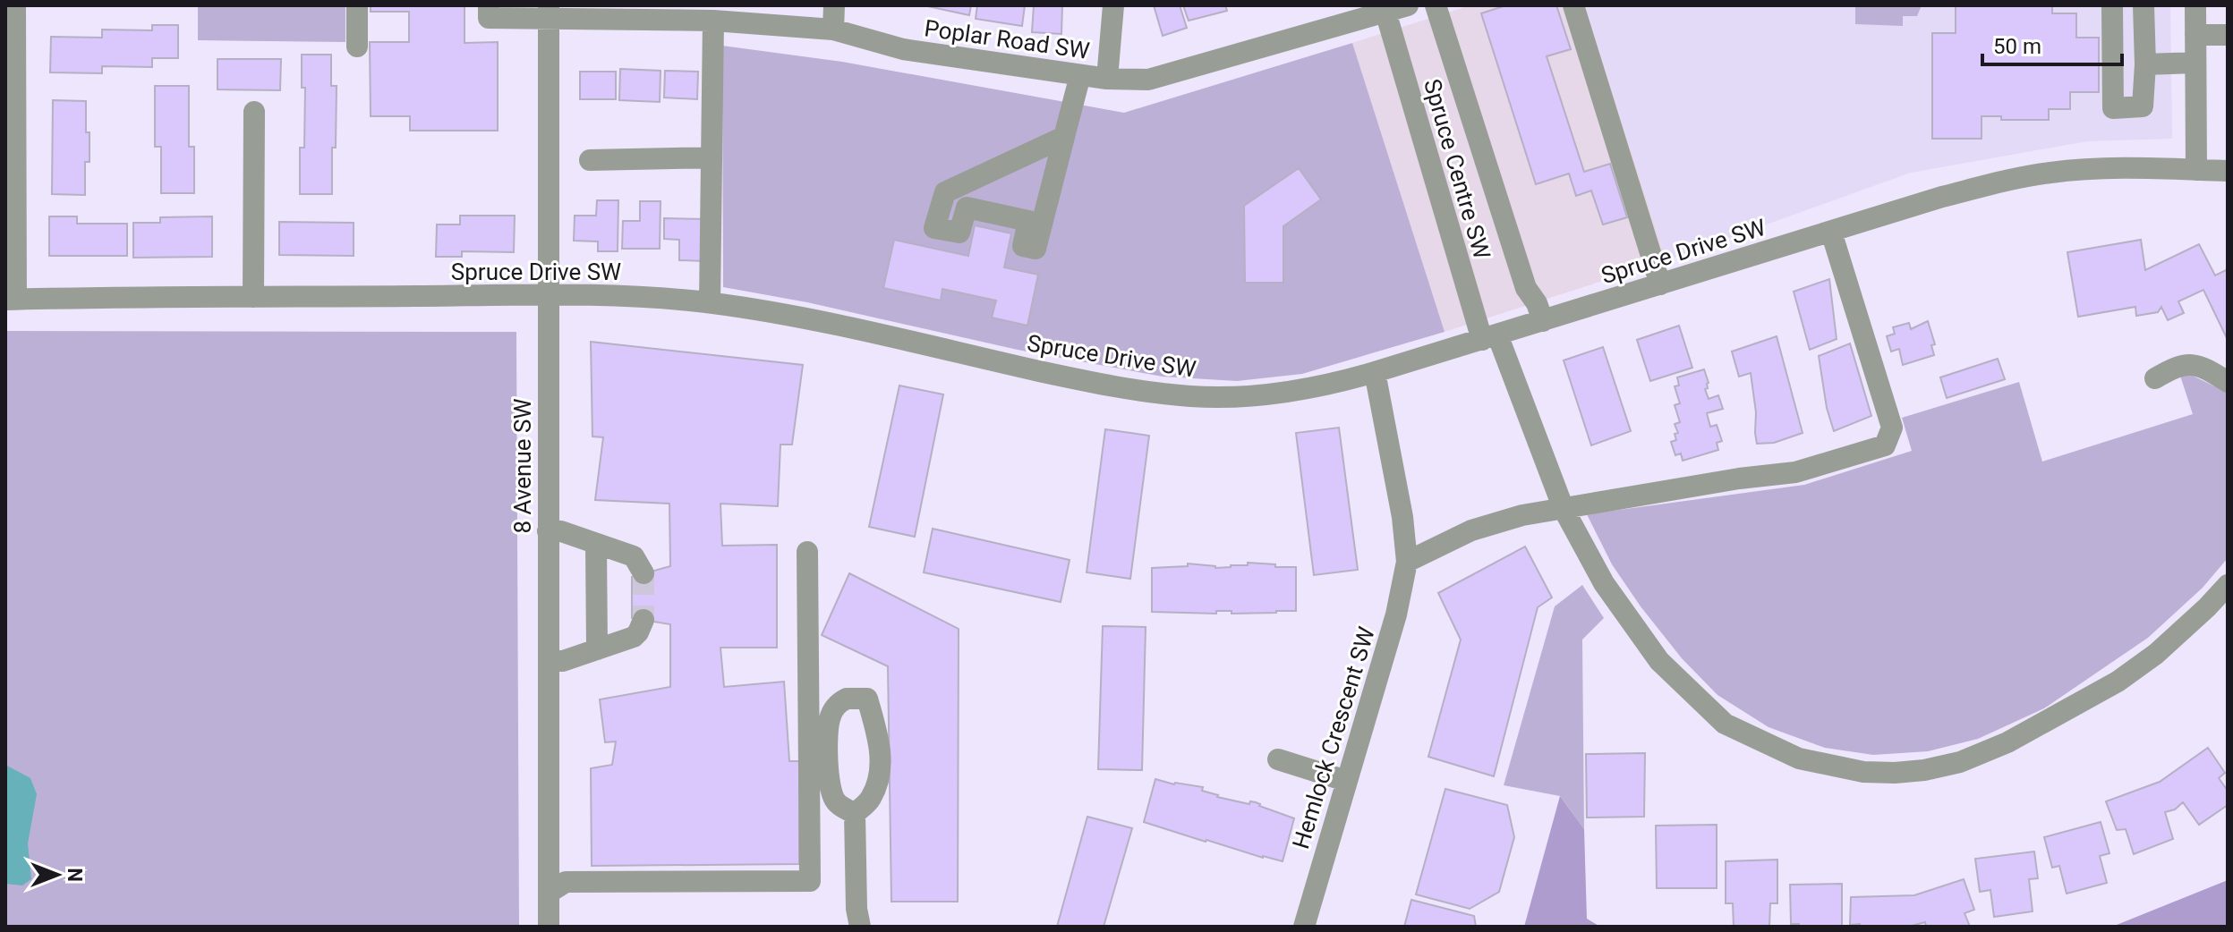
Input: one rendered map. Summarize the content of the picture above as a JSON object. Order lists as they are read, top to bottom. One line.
{"streets":{"street":["Poplar Road SW","Spruce Centre SW","Spruce Drive SW","8 Avenue SW","Hemlock Crescent SW"]},"crossings":[["Poplar Road SW","Spruce Centre SW"],["Poplar Road SW","8 Avenue SW"],["Spruce Centre SW","Spruce Drive SW"],["Spruce Drive SW","8 Avenue SW"],["Spruce Drive SW","Hemlock Crescent SW"]],"scale_bar":"50 m","north":"right"}
